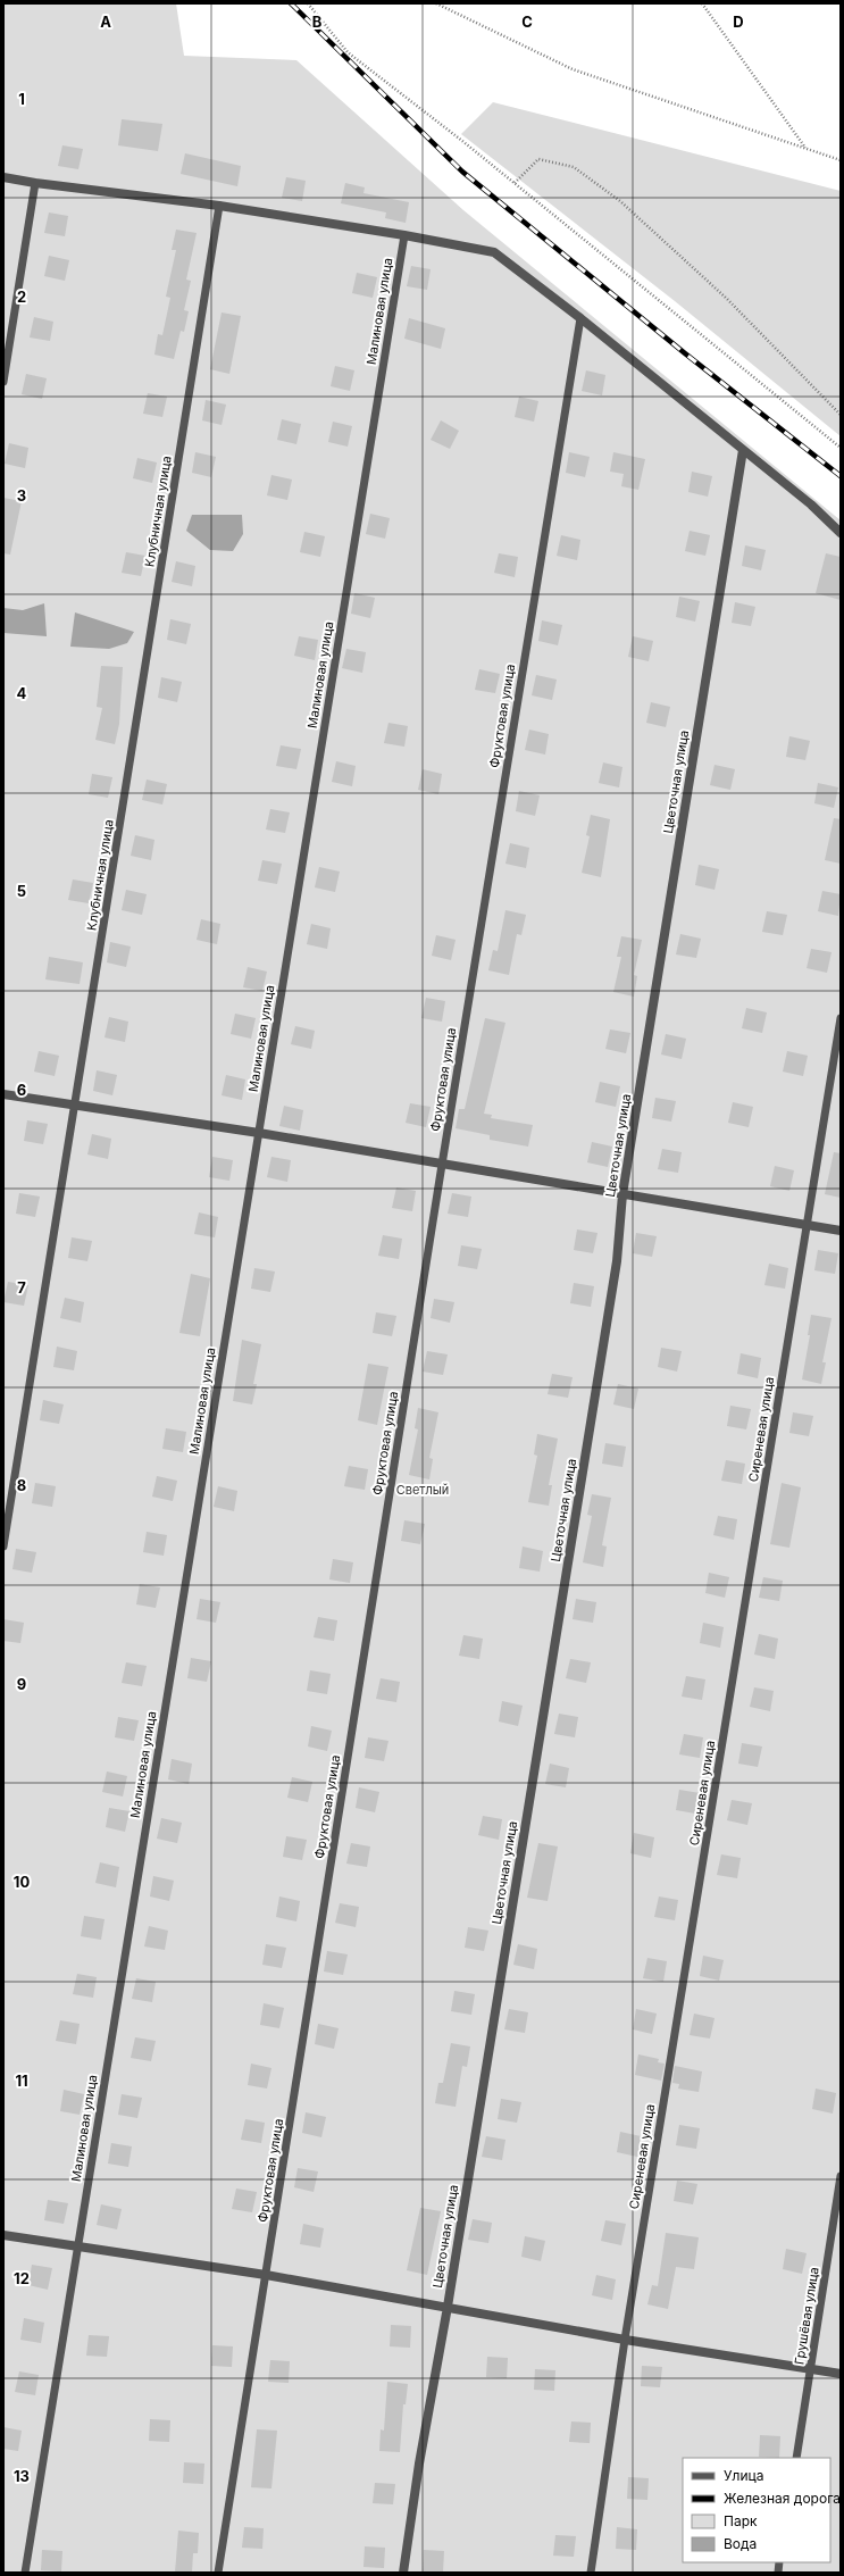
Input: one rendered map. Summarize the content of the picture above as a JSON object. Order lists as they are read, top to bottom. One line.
{"streets":{"street":["Цветочная улица"],"lane":["Малиновая улица","Клубничная улица","Фруктовая улица","Сиреневая улица","Грушёвая улица"]},"parks":["Светлый"],"legend":["Улица","Железная дорога","Парк","Вода"],"grid":{"columns":["A","B","C","D"],"rows":["1","2","3","4","5","6","7","8","9","10","11","12","13"]}}
